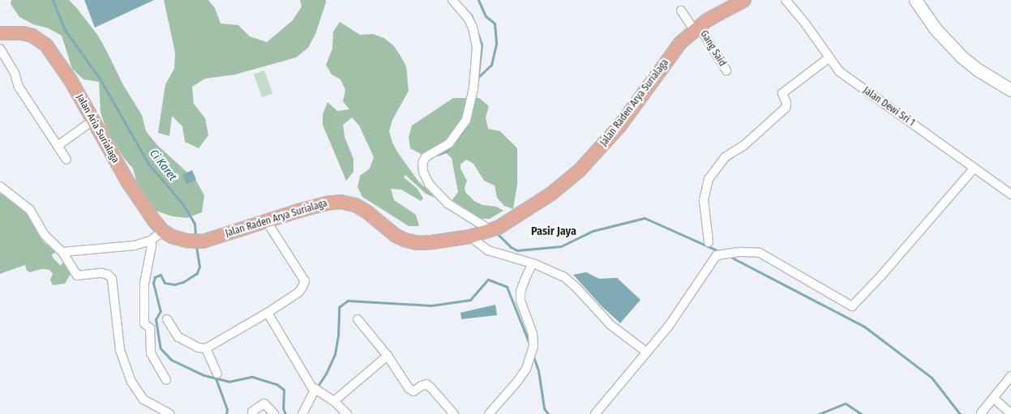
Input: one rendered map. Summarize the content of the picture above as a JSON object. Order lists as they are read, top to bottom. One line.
{"streets":{"main road":["Jalan Raden Arya Surialaga","Jalan Aria Surialaga"],"street":["Gang Said","Jalan Dewi Sri 1"]},"crossings":[["Gang Said","Jalan Raden Arya Surialaga"],["Jalan Raden Arya Surialaga","Jalan Aria Surialaga"]],"districts":["Pasir Jaya"],"water":["Ci Karet"]}
